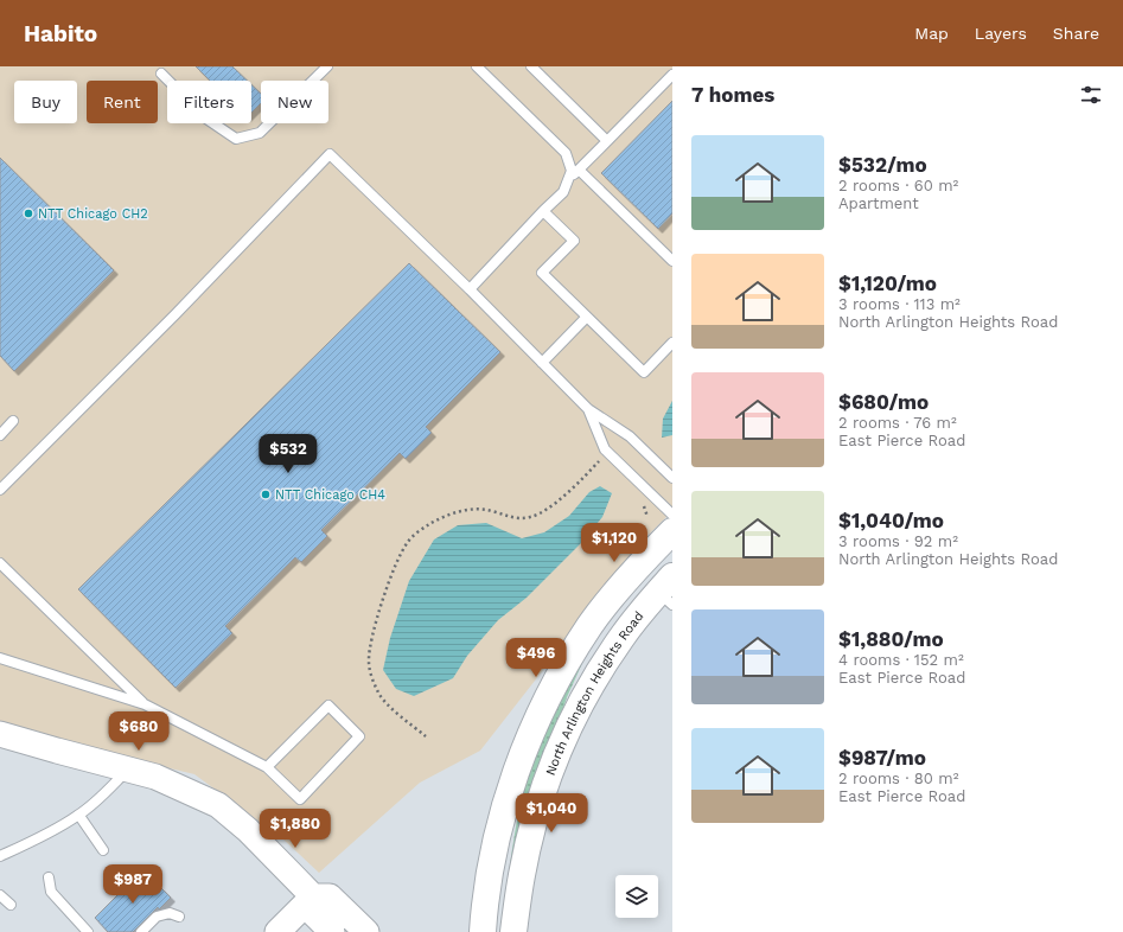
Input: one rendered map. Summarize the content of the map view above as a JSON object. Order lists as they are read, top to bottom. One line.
{"streets":{"main road":["North Arlington Heights Road"]},"places":["NTT Chicago CH2","NTT Chicago CH4"],"page":{"header":"Habito","nav":["Map","Layers","Share"],"heading":"7 homes","chip":["Buy","Rent","Filters","New"],"list":[{"name":"$532/mo","note":"2 rooms · 60 m² · Apartment"},{"name":"$1,120/mo","note":"3 rooms · 113 m² · North Arlington Heights Road"},{"name":"$680/mo","note":"2 rooms · 76 m² · East Pierce Road"},{"name":"$1,040/mo","note":"3 rooms · 92 m² · North Arlington Heights Road"},{"name":"$1,880/mo","note":"4 rooms · 152 m² · East Pierce Road"},{"name":"$987/mo","note":"2 rooms · 80 m² · East Pierce Road"}],"price":["$532","$1,120","$496","$680","$1,040","$1,880","$987"]}}
